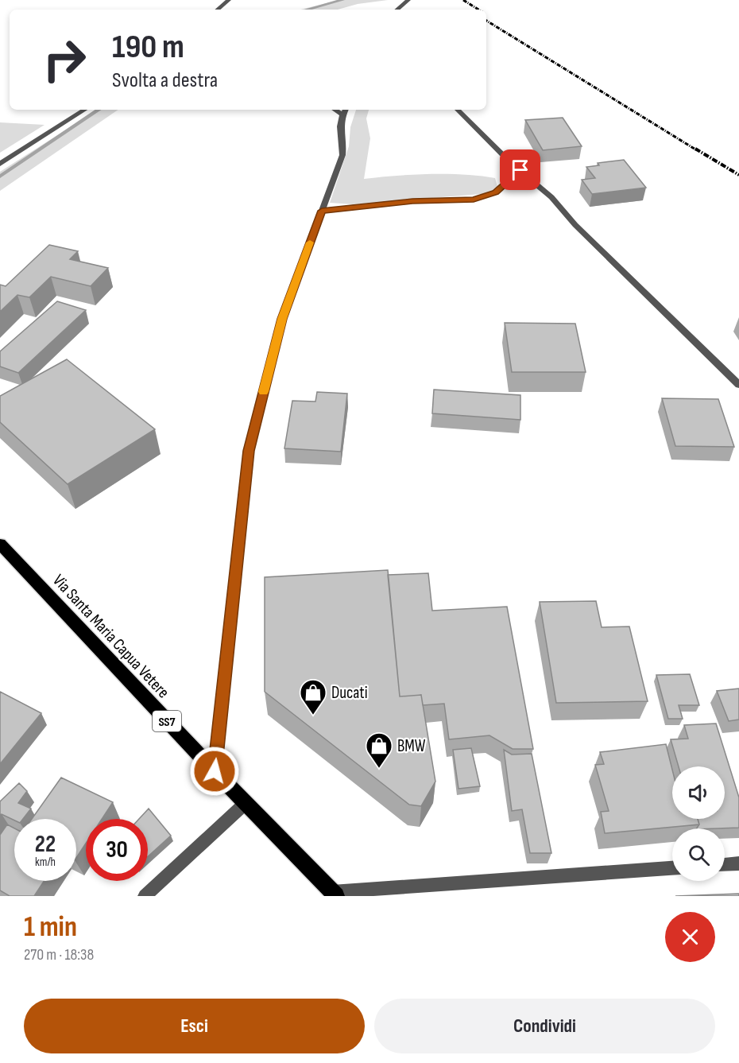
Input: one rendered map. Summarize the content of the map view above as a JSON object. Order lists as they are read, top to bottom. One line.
{"streets":{"main road":["Via Santa Maria Capua Vetere","SS7"]},"places":{"shop":["Ducati","BMW"]},"page":{"turn":["190 m","Svolta a destra"],"speed":"22 km/h","limit":"30","heading":["1 min","270 m · 18:38"],"buttons":["Esci","Condividi"]}}
